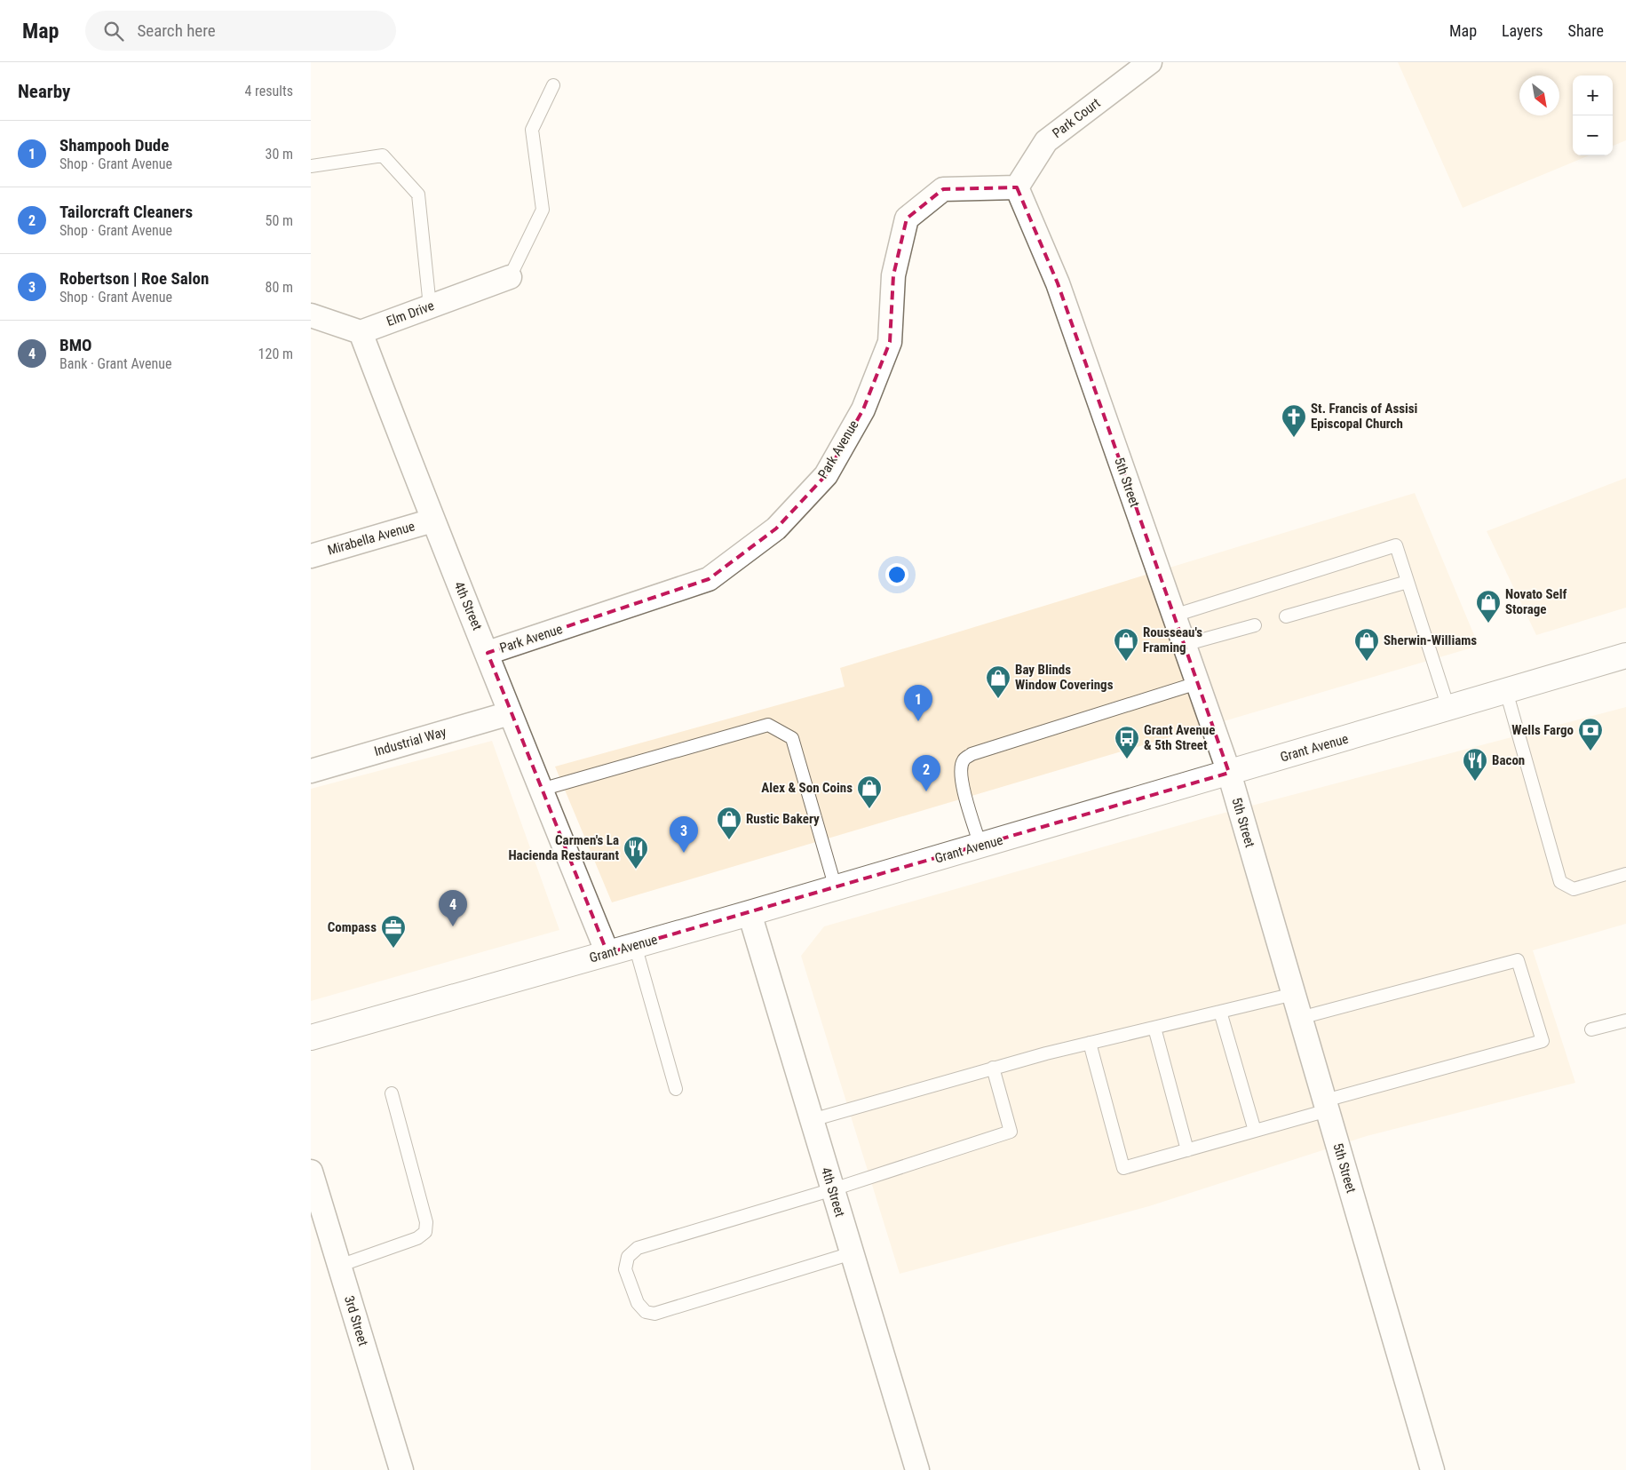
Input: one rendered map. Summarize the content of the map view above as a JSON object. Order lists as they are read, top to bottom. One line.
{"streets":{"street":["Park Court","Elm Drive","Park Avenue","5th Street","Mirabella Avenue","4th Street","Industrial Way","Grant Avenue","3rd Street"]},"crossings":[["Park Court","Park Avenue"],["Park Court","5th Street"],["Elm Drive","4th Street"],["Park Avenue","5th Street"],["Park Avenue","4th Street"],["5th Street","Grant Avenue"],["Mirabella Avenue","4th Street"],["4th Street","Industrial Way"],["4th Street","Grant Avenue"]],"places":{"church":["St. Francis of Assisi Episcopal Church"],"shop":["Novato Self Storage","Rousseau's Framing","Sherwin-Williams","Bay Blinds Window Coverings","Alex & Son Coins","Rustic Bakery"],"bank":["Wells Fargo"],"bus stop":["Grant Avenue & 5th Street"],"restaurant":["Bacon","Carmen's La Hacienda Restaurant"],"office":["Compass"]},"north":"bottom right","page":{"header":"Map","search":"Search here","nav":["Map","Layers","Share"],"heading":["Nearby","4 results"],"map_buttons":["+","−"],"list":[{"mark":"1","name":"Shampooh Dude","note":"Shop · Grant Avenue","value":"30 m"},{"mark":"2","name":"Tailorcraft Cleaners","note":"Shop · Grant Avenue","value":"50 m"},{"mark":"3","name":"Robertson | Roe Salon","note":"Shop · Grant Avenue","value":"80 m"},{"mark":"4","name":"BMO","note":"Bank · Grant Avenue","value":"120 m"}],"pins":["1","2","3","4"]}}
